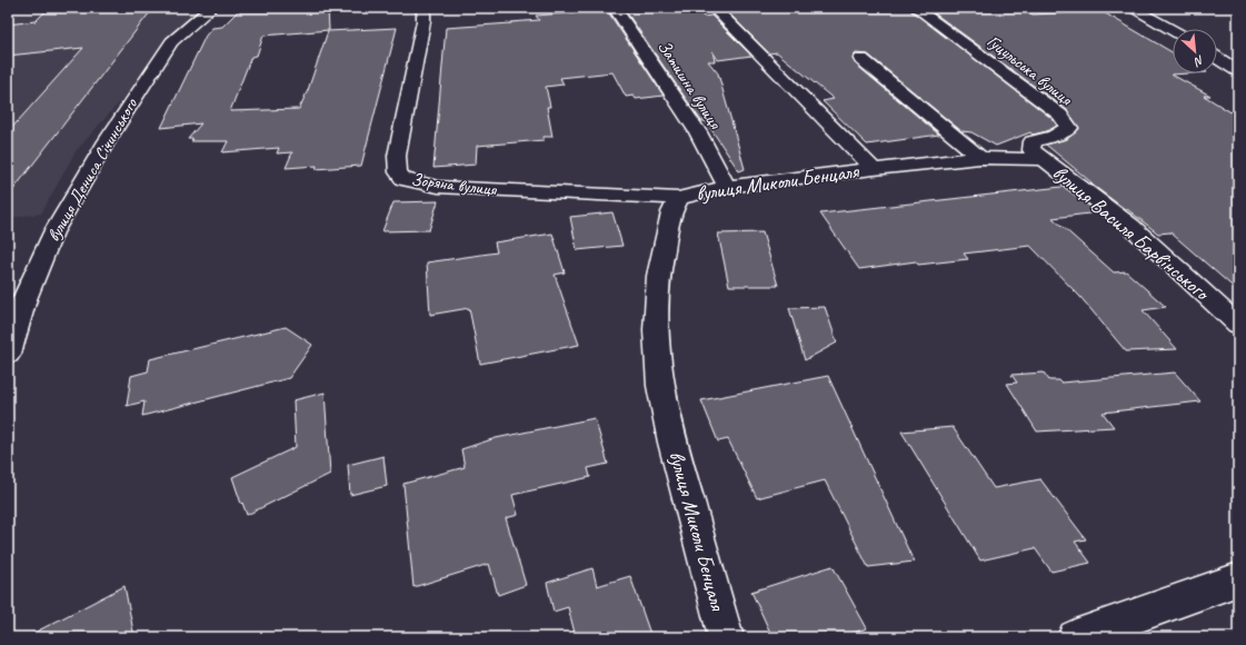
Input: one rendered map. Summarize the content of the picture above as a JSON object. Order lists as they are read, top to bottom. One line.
{"streets":{"street":["Гуцульська вулиця","Затишна вулиця","вулиця Дениса Січинського","вулиця Миколи Бенцаля","Зоряна вулиця","вулиця Василя Барвінського"]},"crossings":[["Гуцульська вулиця","вулиця Миколи Бенцаля"],["Гуцульська вулиця","вулиця Василя Барвінського"],["Затишна вулиця","вулиця Миколи Бенцаля"],["вулиця Миколи Бенцаля","Зоряна вулиця"],["вулиця Миколи Бенцаля","вулиця Василя Барвінського"]],"north":"bottom right"}
